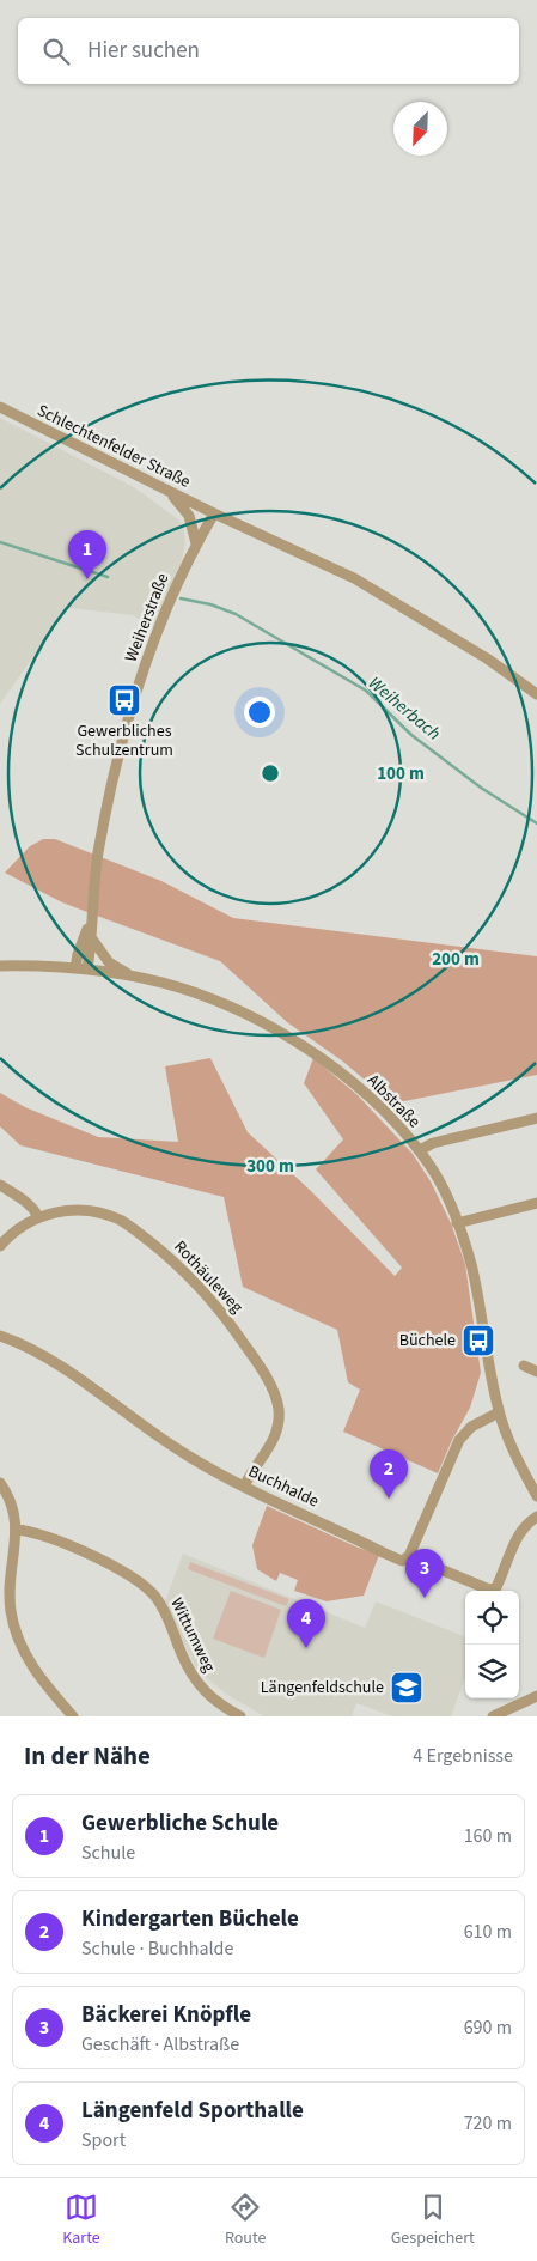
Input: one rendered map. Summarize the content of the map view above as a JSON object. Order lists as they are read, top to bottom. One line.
{"streets":{"street":["Schlechtenfelder Straße","Weiherstraße","Albstraße","Rothäuleweg","Buchhalde","Wittumweg"]},"crossings":[["Schlechtenfelder Straße","Weiherstraße"],["Weiherstraße","Albstraße"],["Rothäuleweg","Buchhalde"]],"water":["Weiherbach"],"places":{"bus stop":["Gewerbliches Schulzentrum","Büchele"],"school or university":["Längenfeldschule"]},"north":"bottom left","page":{"search":"Hier suchen","pins":["1","2","3","4"],"heading":["In der Nähe","4 Ergebnisse"],"list":[{"mark":"1","name":"Gewerbliche Schule","note":"Schule","value":"160 m"},{"mark":"2","name":"Kindergarten Büchele","note":"Schule · Buchhalde","value":"610 m"},{"mark":"3","name":"Bäckerei Knöpfle","note":"Geschäft · Albstraße","value":"690 m"},{"mark":"4","name":"Längenfeld Sporthalle","note":"Sport","value":"720 m"}],"nav":["Karte","Route","Gespeichert"]},"rings":["100 m","200 m","300 m"]}
